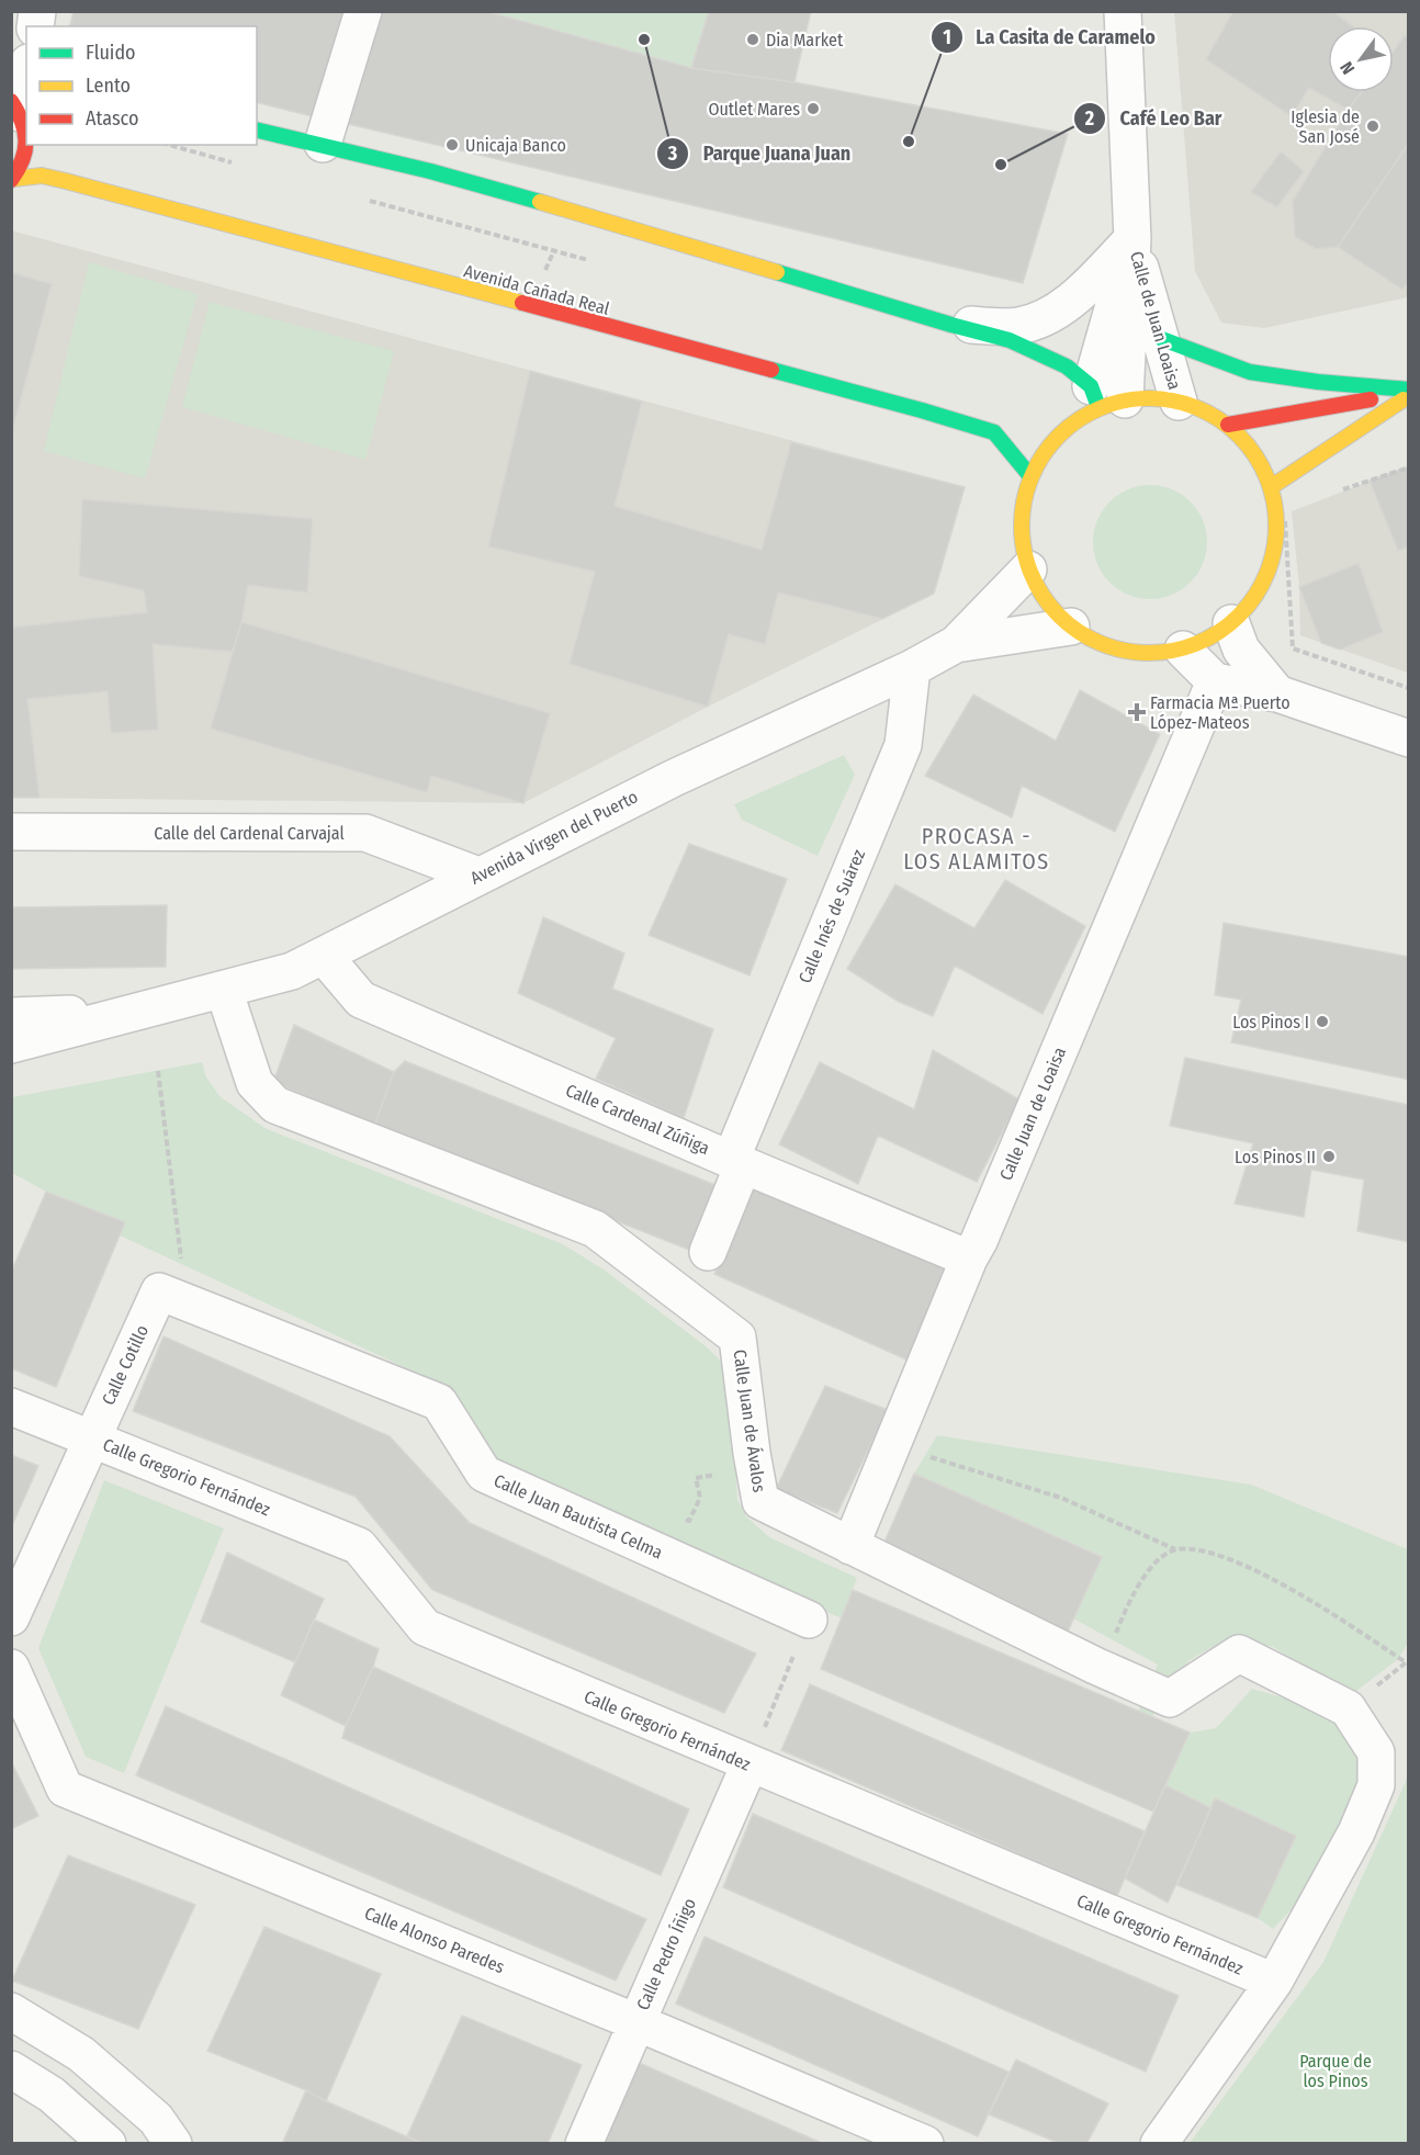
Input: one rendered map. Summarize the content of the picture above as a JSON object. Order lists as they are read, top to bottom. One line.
{"streets":{"main road":["Avenida Cañada Real"],"street":["Calle de Juan Loaisa","Calle del Cardenal Carvajal","Avenida Virgen del Puerto","Calle Inés de Suárez","Calle Juan de Loaisa","Calle Cardenal Zúñiga","Calle Cotillo","Calle Juan de Ávalos","Calle Gregorio Fernández","Calle Juan Bautista Celma","Calle Alonso Paredes","Calle Pedro Íñigo"]},"crossings":[["Calle del Cardenal Carvajal","Avenida Virgen del Puerto"],["Avenida Virgen del Puerto","Calle Inés de Suárez"],["Avenida Virgen del Puerto","Calle Cardenal Zúñiga"],["Avenida Virgen del Puerto","Calle Juan de Ávalos"],["Calle Inés de Suárez","Calle Cardenal Zúñiga"],["Calle Juan de Loaisa","Calle Cardenal Zúñiga"],["Calle Juan de Loaisa","Calle Juan de Ávalos"],["Calle Cotillo","Calle Gregorio Fernández"],["Calle Cotillo","Calle Juan Bautista Celma"],["Calle Juan de Ávalos","Calle Gregorio Fernández"],["Calle Gregorio Fernández","Calle Pedro Íñigo"],["Calle Alonso Paredes","Calle Pedro Íñigo"]],"districts":["PROCASA - LOS ALAMITOS"],"parks":["Parque de los Pinos"],"places":{"other":["Parque Juana Juan","Dia Market","Outlet Mares","Iglesia de San José","La Casita de Caramelo","Unicaja Banco","Café Leo Bar","Los Pinos I","Los Pinos II"],"health":["Farmacia Mª Puerto López-Mateos"]},"legend":["Fluido","Lento","Atasco"],"north":"bottom left"}
